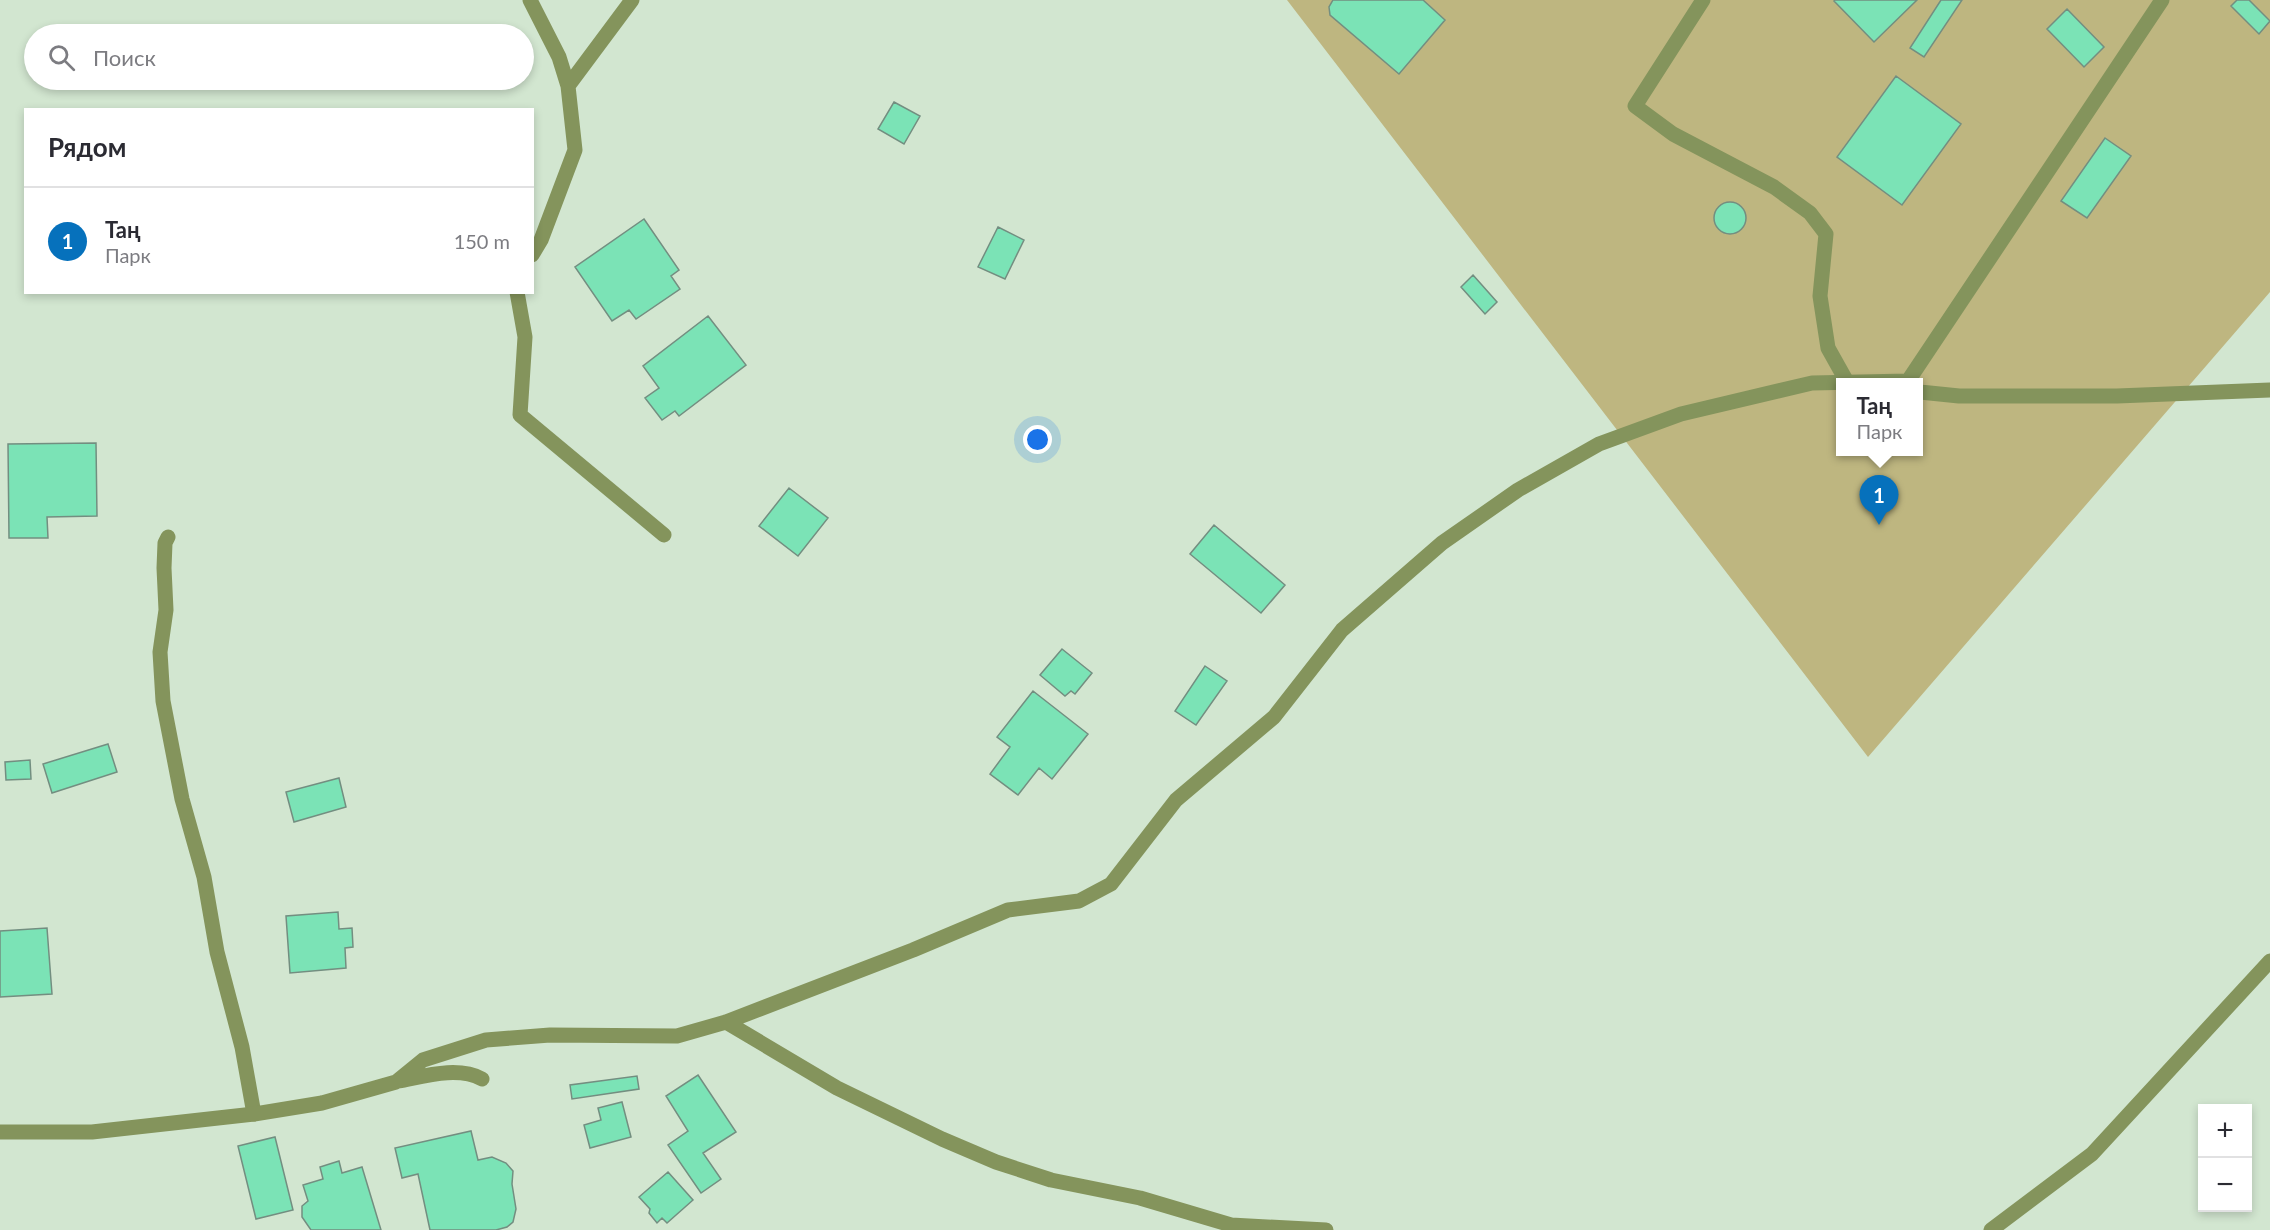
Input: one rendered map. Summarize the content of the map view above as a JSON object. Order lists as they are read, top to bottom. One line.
{"page":{"search":"Поиск","heading":"Рядом","list":[{"mark":"1","name":"Таң","note":"Парк","value":"150 m"}],"popup":["Таң","Парк"],"pins":"1","map_buttons":["+","−"]}}
